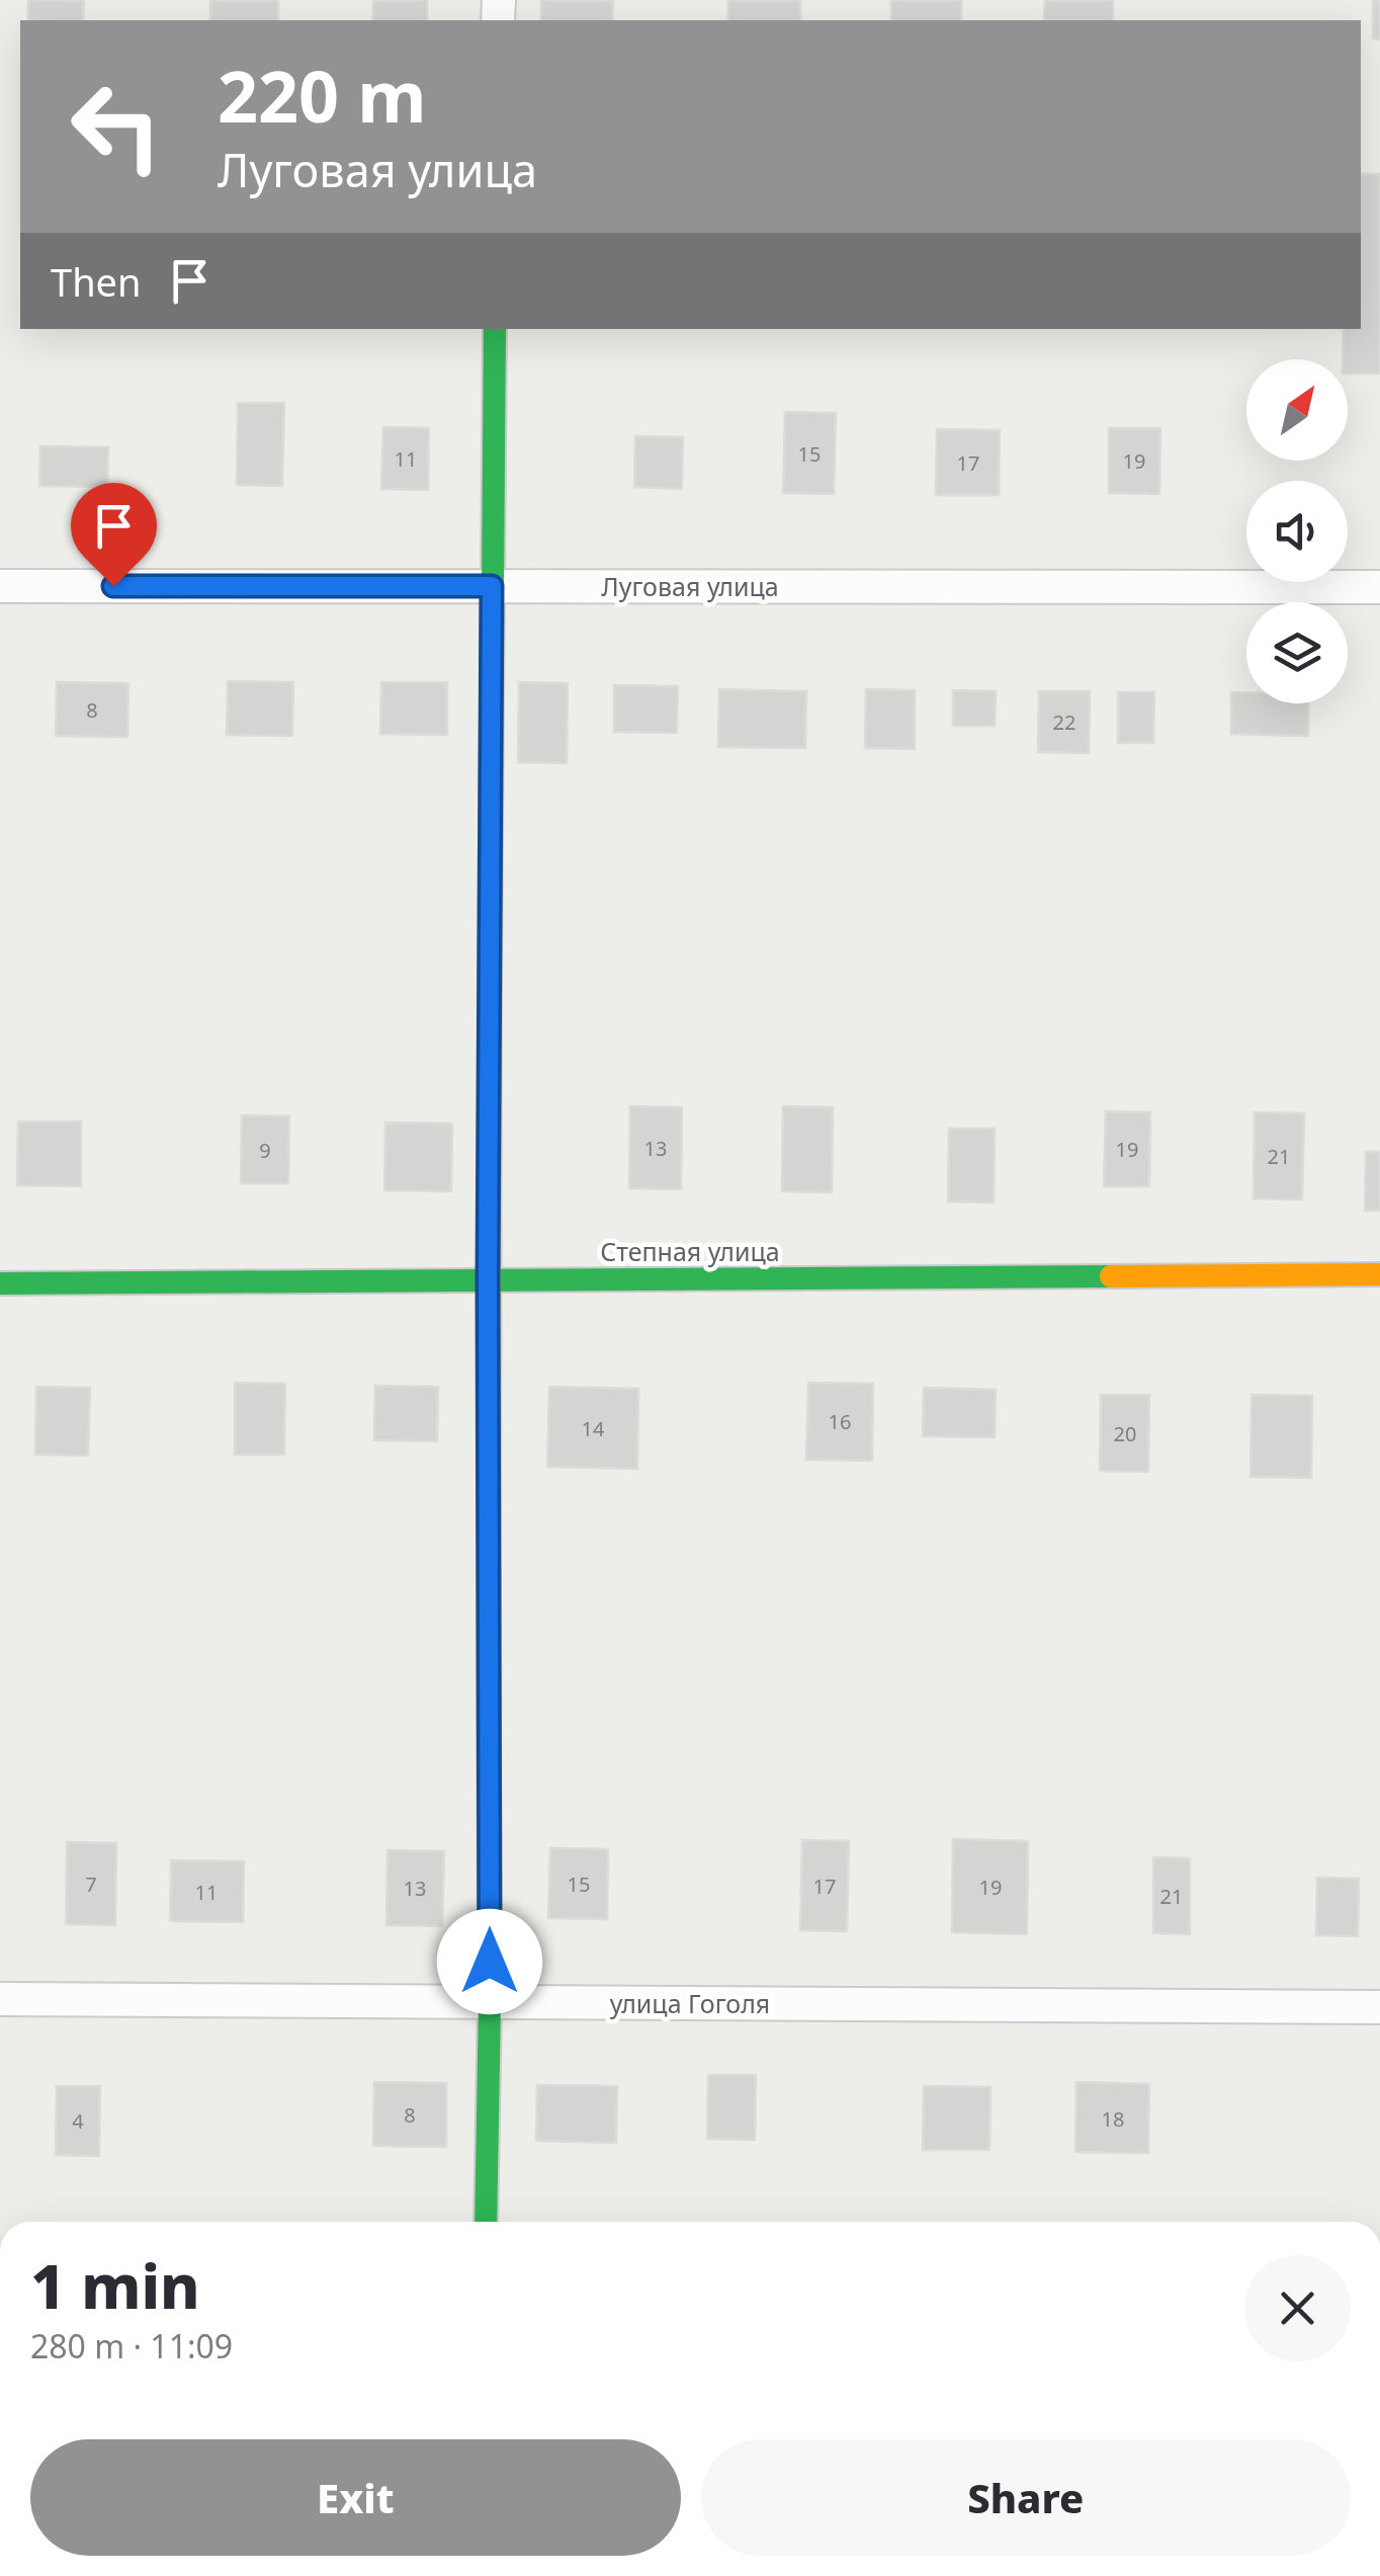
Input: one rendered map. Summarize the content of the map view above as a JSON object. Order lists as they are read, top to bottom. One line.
{"streets":{"street":["Луговая улица","Степная улица","улица Гоголя"]},"house_numbers":["15","11","19","17","8","22","13","19","9","21","16","14","20","7","15","17","19","13","11","21","8","18","4"],"north":"top right","page":{"turn":["220 m","Луговая улица"],"then":"Then","heading":["1 min","280 m · 11:09"],"buttons":["Exit","Share"]}}
